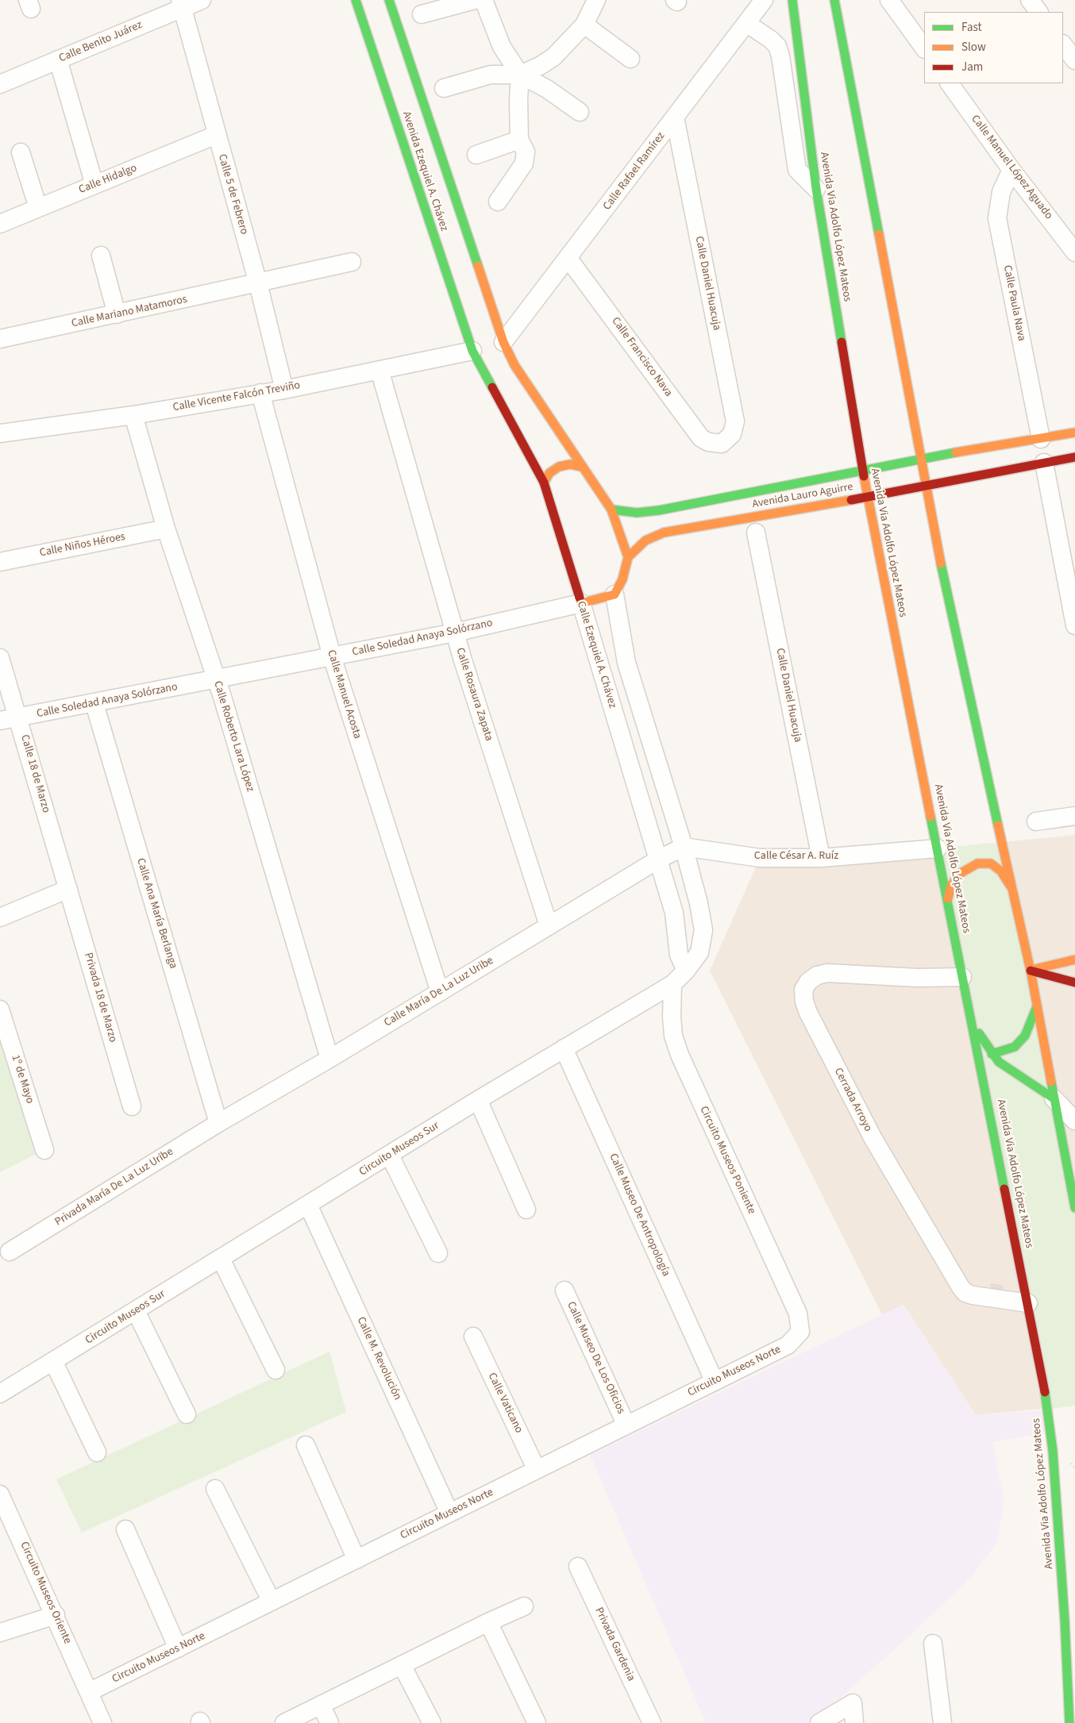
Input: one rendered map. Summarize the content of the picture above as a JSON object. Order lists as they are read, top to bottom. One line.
{"streets":{"main road":["Avenida Ezequiel A. Chávez","Avenida Via Adolfo López Mateos","Avenida Lauro Aguirre","Calle Soledad Anaya Solórzano","Calle Ezequiel A. Chávez"],"street":["Calle Benito Juárez","Calle Manuel López Aguado","Calle Rafael Ramírez","Calle Hidalgo","Calle 5 de Febrero","Calle Daniel Huacuja","Calle Paula Nava","Calle Mariano Matamoros","Calle Francisco Nava","Calle Vicente Falcón Treviño","Calle Niños Héroes","Calle Manuel Acosta","Calle Rosaura Zapata","Calle Roberto Lara López","Calle 18 de Marzo","Calle César A. Ruíz","Calle Ana María Berlanga","Calle María De La Luz Uribe","Privada 18 de Marzo","1º de Mayo","Cerrada Arroyo","Circuito Museos Sur","Circuito Museos Poniente","Privada María De La Luz Uribe","Calle Museo De Antropología","Calle Museo De Los Oficios","Calle M. Revolución","Circuito Museos Norte","Calle Vaticano","Circuito Museos Oriente","Privada Gardenia"]},"crossings":[["Calle Benito Juárez","Calle 5 de Febrero"],["Calle Manuel López Aguado","Calle Paula Nava"],["Avenida Ezequiel A. Chávez","Calle Rafael Ramírez"],["Avenida Ezequiel A. Chávez","Calle Vicente Falcón Treviño"],["Avenida Ezequiel A. Chávez","Calle Ezequiel A. Chávez"],["Calle Rafael Ramírez","Calle Daniel Huacuja"],["Calle Rafael Ramírez","Calle Francisco Nava"],["Calle Hidalgo","Calle 5 de Febrero"],["Calle 5 de Febrero","Calle Mariano Matamoros"],["Calle 5 de Febrero","Calle Vicente Falcón Treviño"],["Avenida Via Adolfo López Mateos","Avenida Lauro Aguirre"],["Avenida Via Adolfo López Mateos","Calle César A. Ruíz"],["Avenida Via Adolfo López Mateos","Cerrada Arroyo"],["Calle Daniel Huacuja","Calle Francisco Nava"],["Calle Daniel Huacuja","Calle César A. Ruíz"],["Calle Paula Nava","Avenida Lauro Aguirre"],["Calle Vicente Falcón Treviño","Calle Ezequiel A. Chávez"],["Calle Vicente Falcón Treviño","Calle Manuel Acosta"],["Calle Vicente Falcón Treviño","Calle Rosaura Zapata"],["Calle Vicente Falcón Treviño","Calle Roberto Lara López"],["Calle Niños Héroes","Calle Roberto Lara López"],["Calle Soledad Anaya Solórzano","Calle Ezequiel A. Chávez"],["Calle Soledad Anaya Solórzano","Calle Manuel Acosta"],["Calle Soledad Anaya Solórzano","Calle Rosaura Zapata"],["Calle Soledad Anaya Solórzano","Calle Roberto Lara López"],["Calle Soledad Anaya Solórzano","Calle 18 de Marzo"],["Calle Soledad Anaya Solórzano","Calle Ana María Berlanga"],["Calle Ezequiel A. Chávez","Calle María De La Luz Uribe"],["Calle Ezequiel A. Chávez","Circuito Museos Sur"],["Calle Manuel Acosta","Calle María De La Luz Uribe"],["Calle Rosaura Zapata","Calle María De La Luz Uribe"],["Calle Roberto Lara López","Calle María De La Luz Uribe"],["Calle 18 de Marzo","Privada 18 de Marzo"],["Calle César A. Ruíz","Circuito Museos Sur"],["Calle Ana María Berlanga","Calle María De La Luz Uribe"],["Calle Ana María Berlanga","Privada María De La Luz Uribe"],["Calle María De La Luz Uribe","Privada María De La Luz Uribe"],["Circuito Museos Sur","Circuito Museos Poniente"],["Circuito Museos Sur","Calle Museo De Antropología"],["Circuito Museos Sur","Calle M. Revolución"],["Circuito Museos Poniente","Circuito Museos Norte"],["Calle Museo De Antropología","Circuito Museos Norte"],["Calle Museo De Los Oficios","Circuito Museos Norte"],["Calle M. Revolución","Circuito Museos Norte"],["Circuito Museos Norte","Calle Vaticano"],["Circuito Museos Norte","Circuito Museos Oriente"]],"legend":["Fast","Slow","Jam"]}
